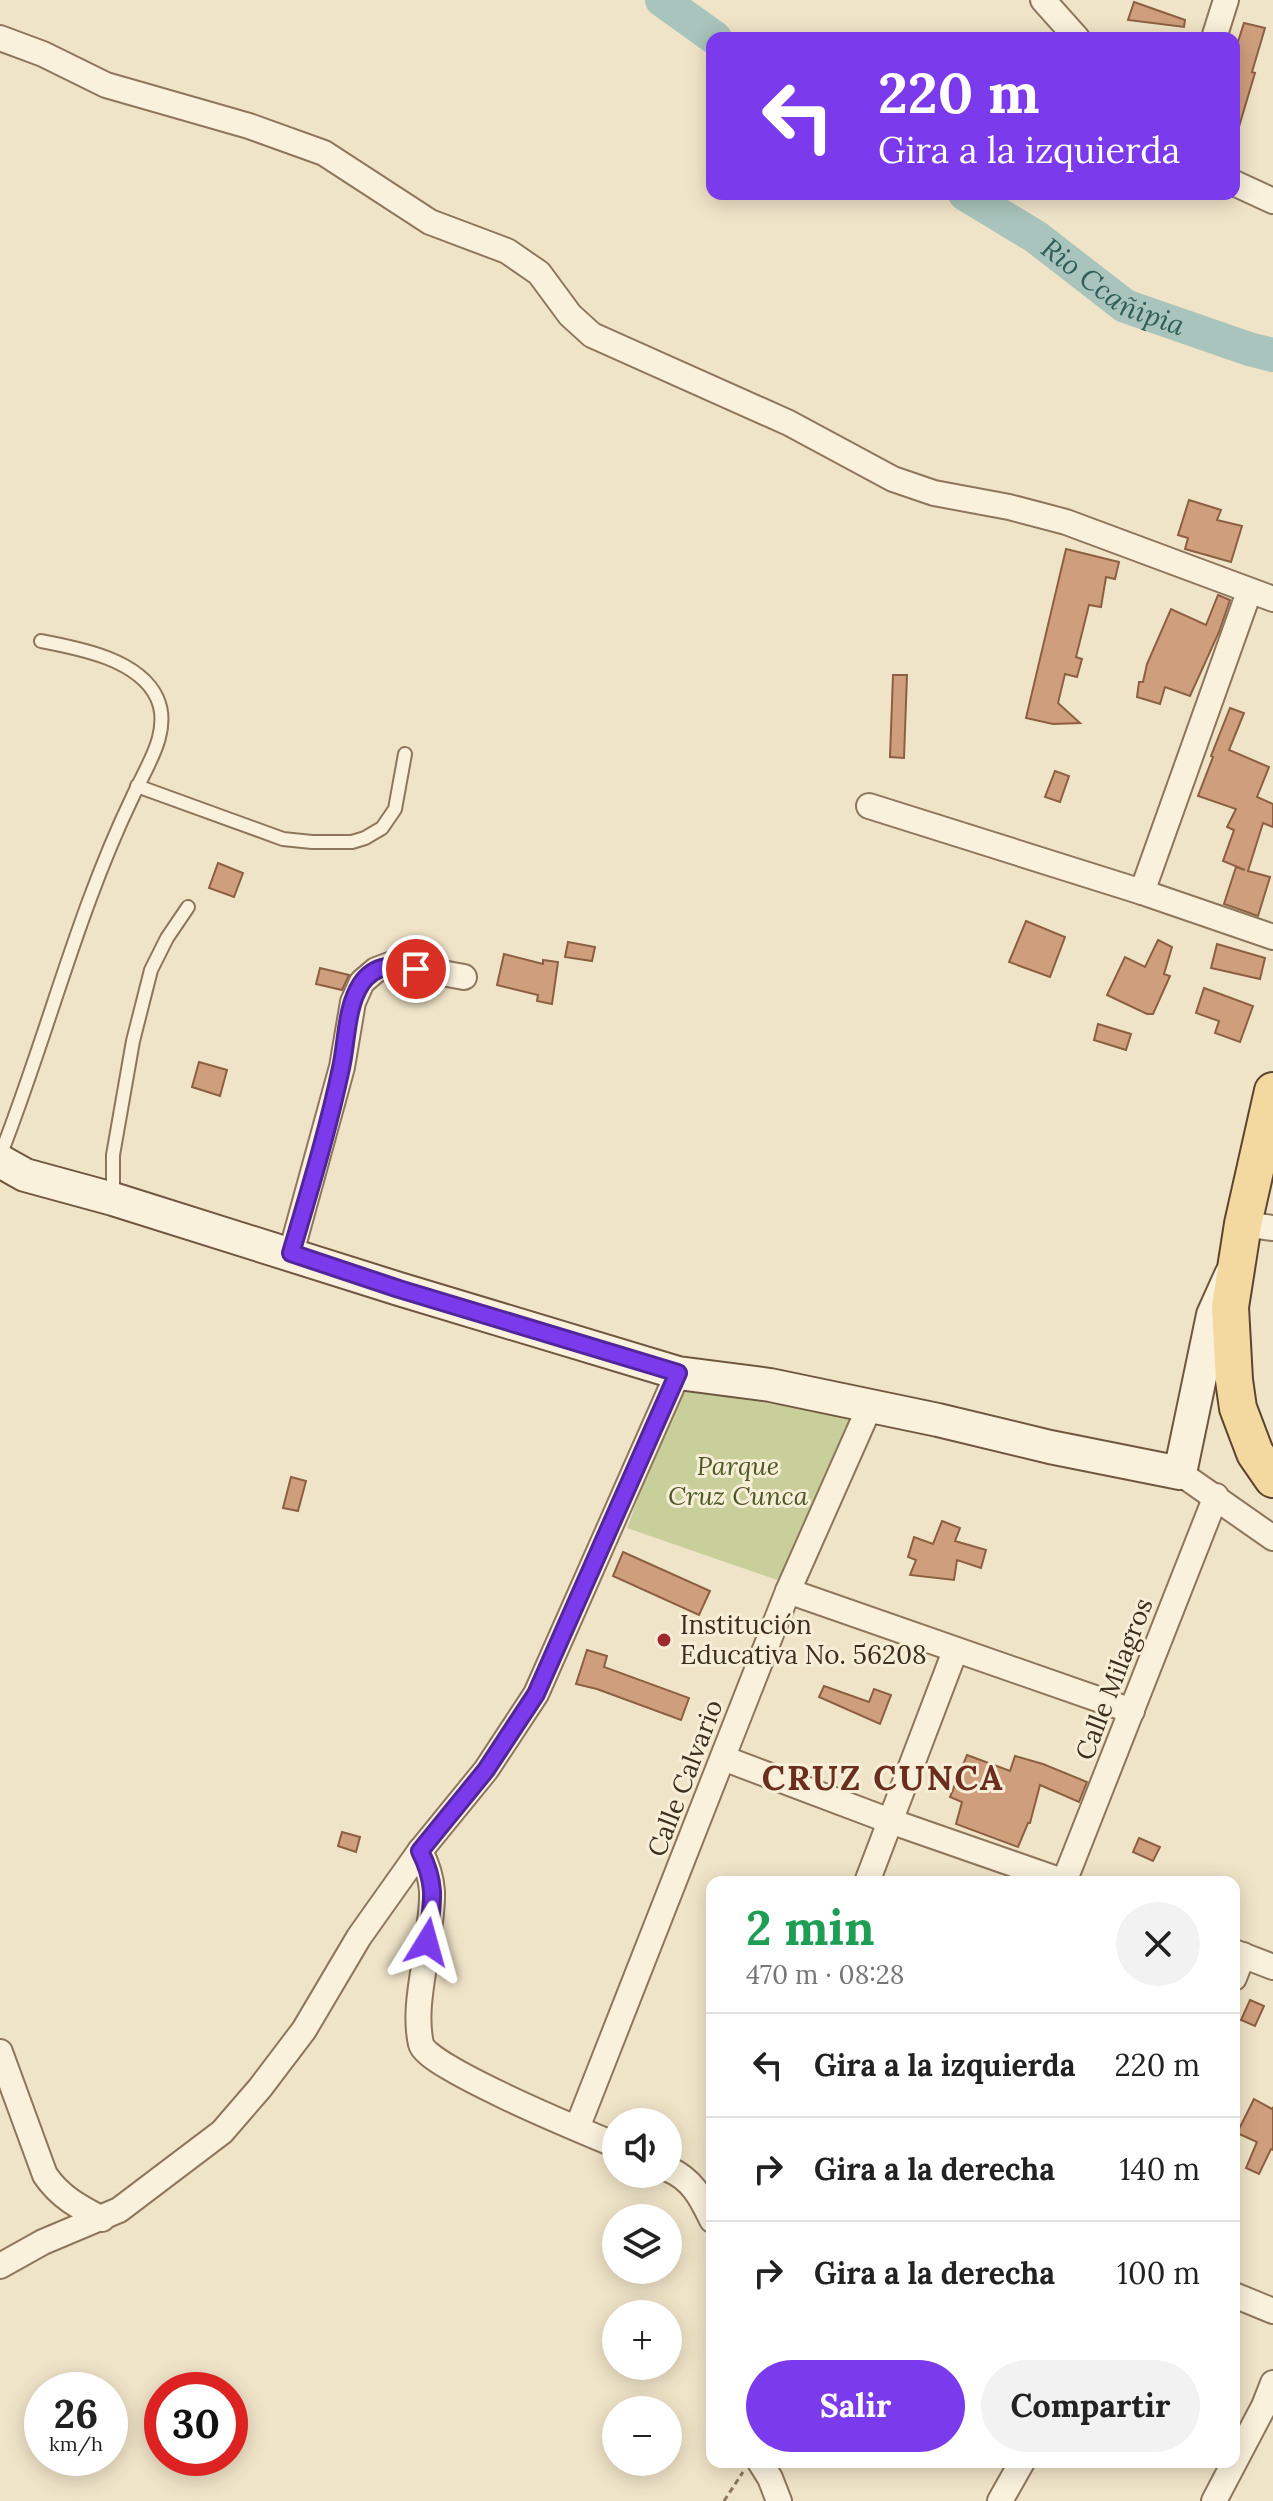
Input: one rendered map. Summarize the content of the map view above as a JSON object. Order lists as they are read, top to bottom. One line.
{"streets":{"street":["Calle Milagros","Calle Calvario"]},"districts":["CRUZ CUNCA"],"water":["Rio Ccañipia"],"parks":["Parque Cruz Cunca"],"places":["Institución Educativa No. 56208"],"page":{"turn":["220 m","Gira a la izquierda"],"heading":["2 min","470 m · 08:28"],"list":[{"name":"Gira a la izquierda","value":"220 m"},{"name":"Gira a la derecha","value":"140 m"},{"name":"Gira a la derecha","value":"100 m"}],"map_buttons":["+","−"],"buttons":["Salir","Compartir"],"speed":"26 km/h","limit":"30"}}
